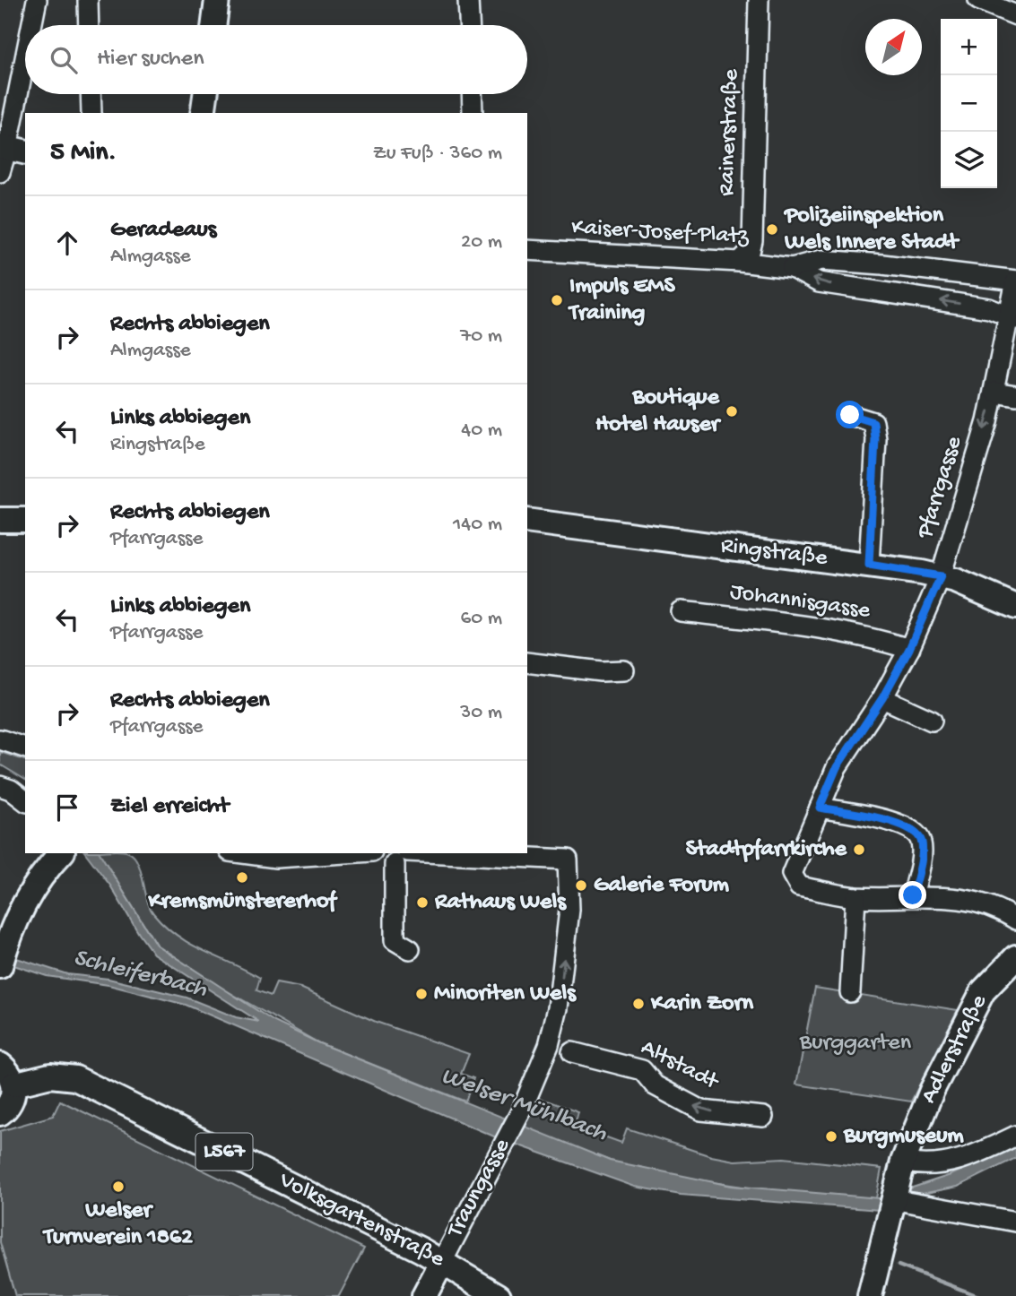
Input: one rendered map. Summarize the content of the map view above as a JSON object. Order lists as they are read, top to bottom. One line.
{"streets":{"main road":["Ringstraße","Adlerstraße","L567","Traungasse","Volksgartenstraße"],"street":["Rainerstraße","Kaiser-Josef-Platz","Pfarrgasse","Johannisgasse","Altstadt"]},"crossings":[["Rainerstraße","Kaiser-Josef-Platz"],["Kaiser-Josef-Platz","Pfarrgasse"],["Pfarrgasse","Ringstraße"],["Pfarrgasse","Johannisgasse"],["Altstadt","Traungasse"],["Traungasse","Volksgartenstraße"]],"one_way":["Altstadt"],"water":["Schleiferbach","Welser Mühlbach"],"parks":["Burggarten"],"places":["Polizeiinspektion Wels Innere Stadt","Impuls EMS Training","Boutique Hotel Hauser","Stadtpfarrkirche","Kremsmünstererhof","Galerie Forum","Rathaus Wels","Minoriten Wels","Karin Zorn","Burgmuseum","Welser Turnverein 1862"],"north":"top right","page":{"map_buttons":["+","−"],"search":"Hier suchen","heading":["5 Min.","Zu Fuß · 360 m"],"list":[["Geradeaus","Almgasse","20 m"],["Rechts abbiegen","Almgasse","70 m"],["Links abbiegen","Ringstraße","40 m"],["Rechts abbiegen","Pfarrgasse","140 m"],["Links abbiegen","Pfarrgasse","60 m"],["Rechts abbiegen","Pfarrgasse","30 m"],"Ziel erreicht"]}}
